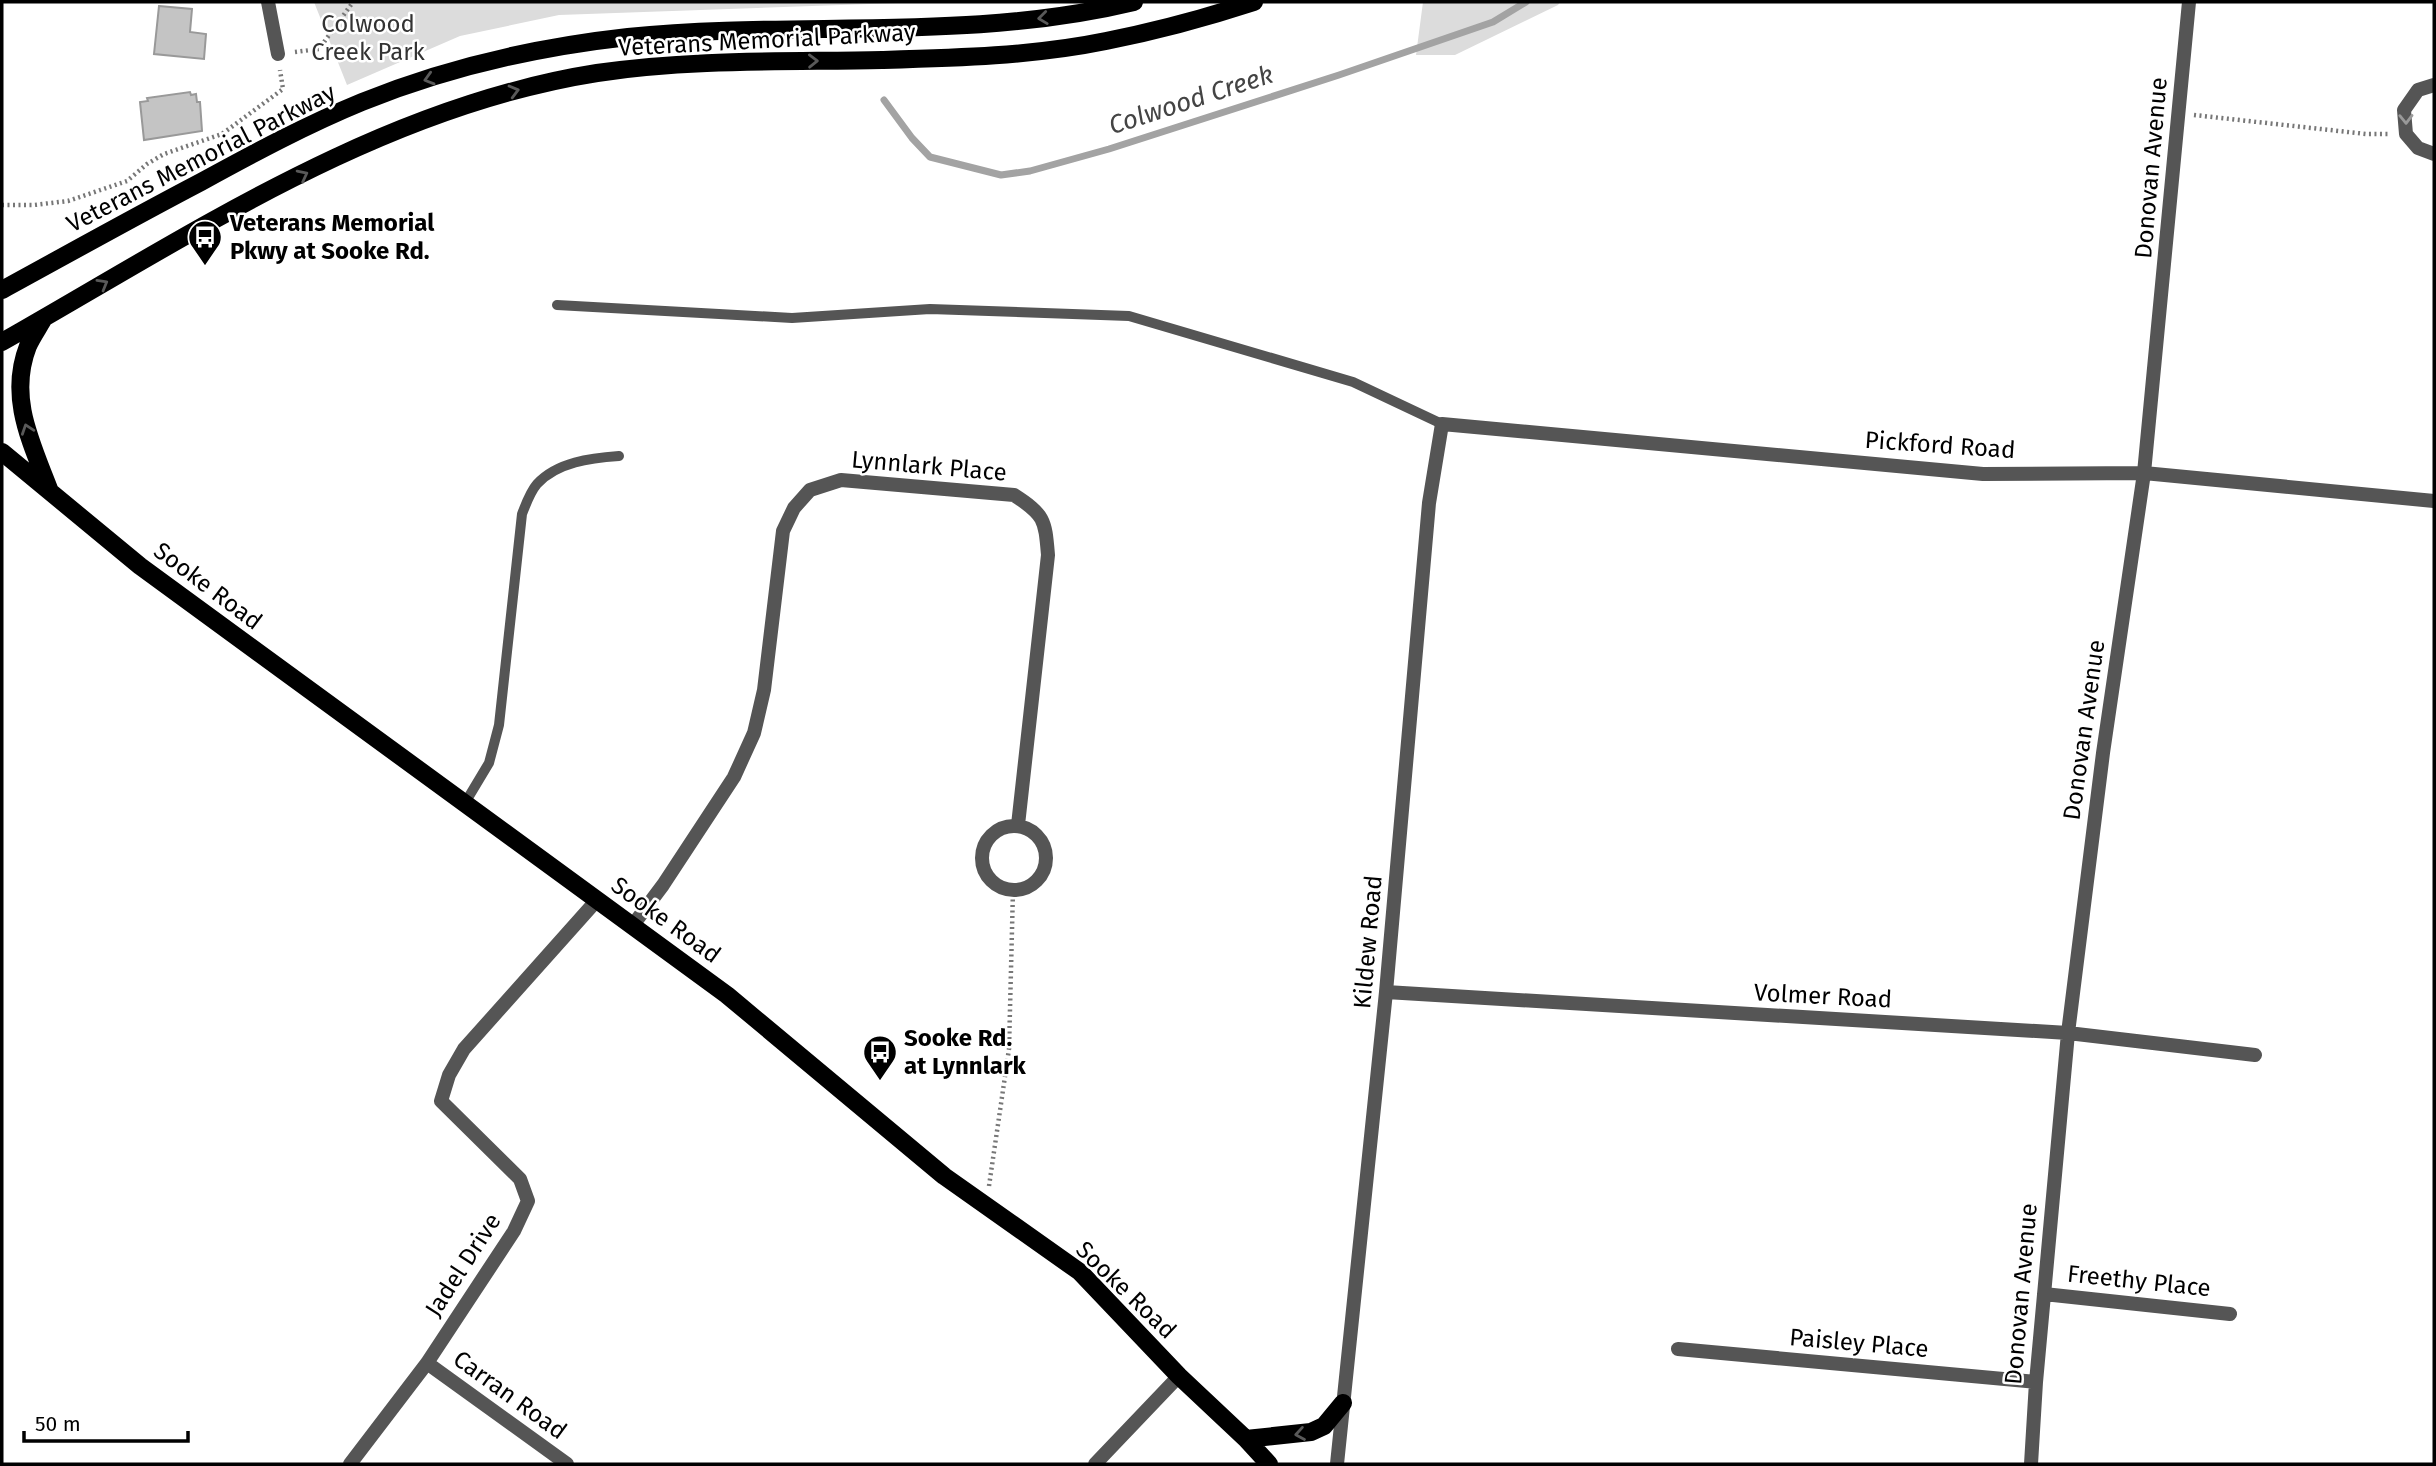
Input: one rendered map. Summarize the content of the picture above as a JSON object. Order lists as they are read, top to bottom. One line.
{"streets":{"main road":["Veterans Memorial Parkway","Sooke Road"],"street":["Donovan Avenue","Pickford Road","Lynnlark Place","Kildew Road","Volmer Road","Jadel Drive","Freethy Place","Paisley Place","Carran Road"]},"crossings":[["Donovan Avenue","Pickford Road"],["Donovan Avenue","Volmer Road"],["Donovan Avenue","Freethy Place"],["Donovan Avenue","Paisley Place"],["Pickford Road","Kildew Road"],["Lynnlark Place","Sooke Road"],["Sooke Road","Jadel Drive"],["Kildew Road","Volmer Road"],["Jadel Drive","Carran Road"]],"water":["Colwood Creek"],"parks":["Colwood Creek Park"],"places":{"bus stop":["Veterans Memorial Pkwy at Sooke Rd.","Sooke Rd. at Lynnlark"]},"scale_bar":"50 m"}
